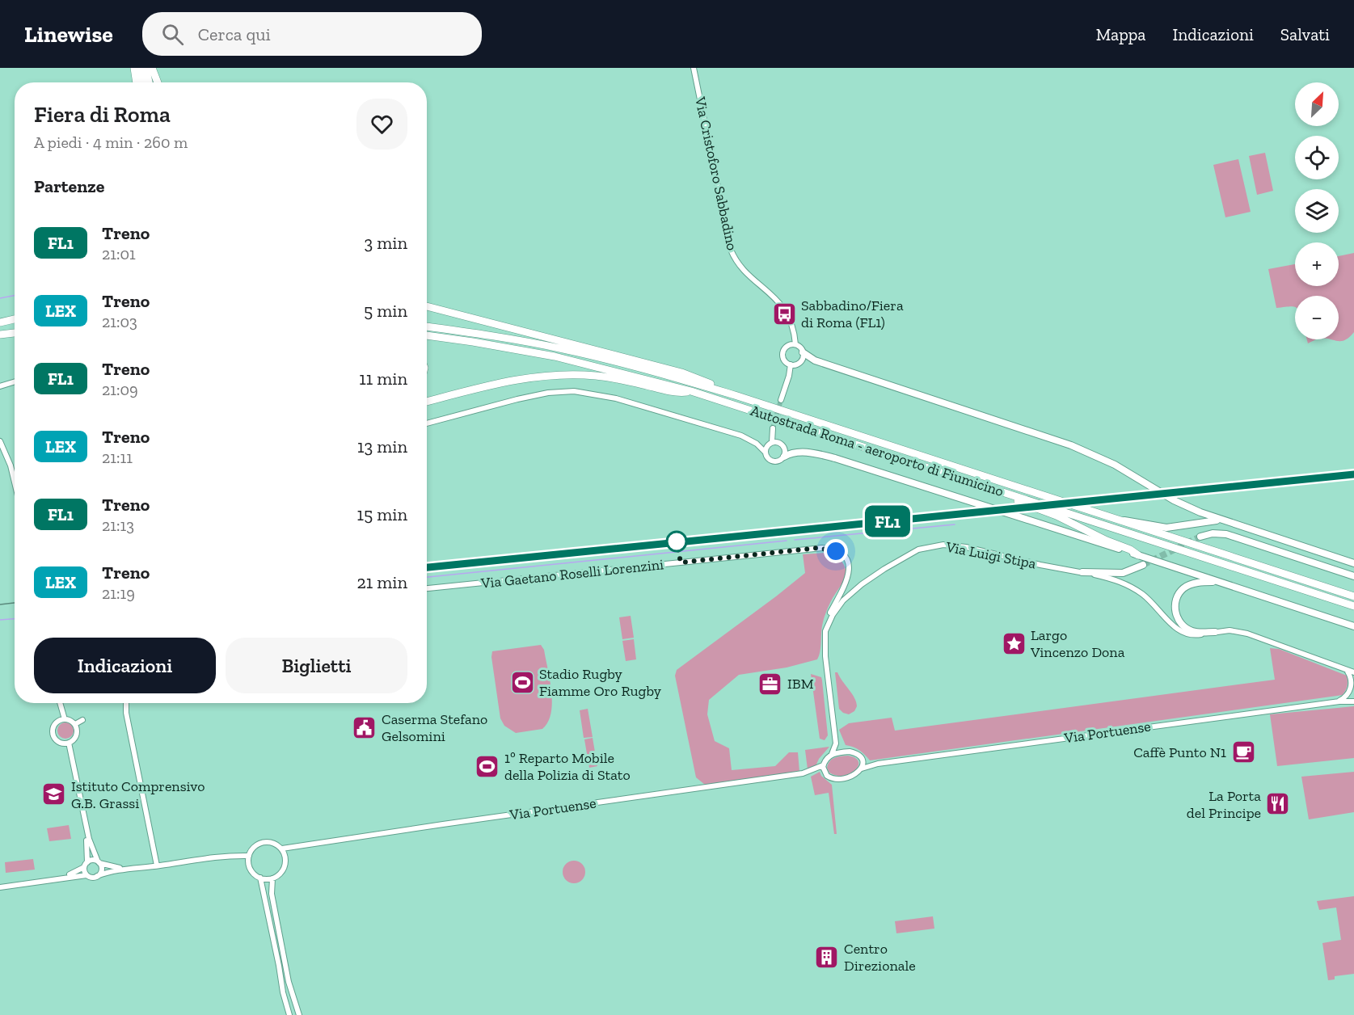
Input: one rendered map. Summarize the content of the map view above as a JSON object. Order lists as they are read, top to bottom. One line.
{"streets":{"highway":["Autostrada Roma - aeroporto di Fiumicino"],"street":["Via Cristoforo Sabbadino","Via Luigi Stipa","Via Gaetano Roselli Lorenzini","Via Portuense"]},"crossings":[["Via Luigi Stipa","Via Gaetano Roselli Lorenzini"],["Via Luigi Stipa","Via Portuense"]],"places":{"bus stop":["Sabbadino/Fiera di Roma (FL1)"],"place":["Largo Vincenzo Dona"],"sports":["Stadio Rugby Fiamme Oro Rugby","1º Reparto Mobile della Polizia di Stato"],"office":["IBM"],"public building":["Caserma Stefano Gelsomini"],"cafe":["Caffè Punto N1"],"school or university":["Istituto Comprensivo G.B. Grassi"],"restaurant":["La Porta del Principe"],"building":["Centro Direzionale"]},"north":"top right","page":{"header":"Linewise","search":"Cerca qui","nav":["Mappa","Indicazioni","Salvati"],"on_map":"FL1","map_buttons":["+","−"],"heading":[["Fiera di Roma","A piedi · 4 min · 260 m"],"Partenze"],"list":[{"mark":"FL1","name":"Treno","note":"21:01","value":"3 min"},{"mark":"LEX","name":"Treno","note":"21:03","value":"5 min"},{"mark":"FL1","name":"Treno","note":"21:09","value":"11 min"},{"mark":"LEX","name":"Treno","note":"21:11","value":"13 min"},{"mark":"FL1","name":"Treno","note":"21:13","value":"15 min"},{"mark":"LEX","name":"Treno","note":"21:19","value":"21 min"}],"buttons":["Indicazioni","Biglietti"]}}
